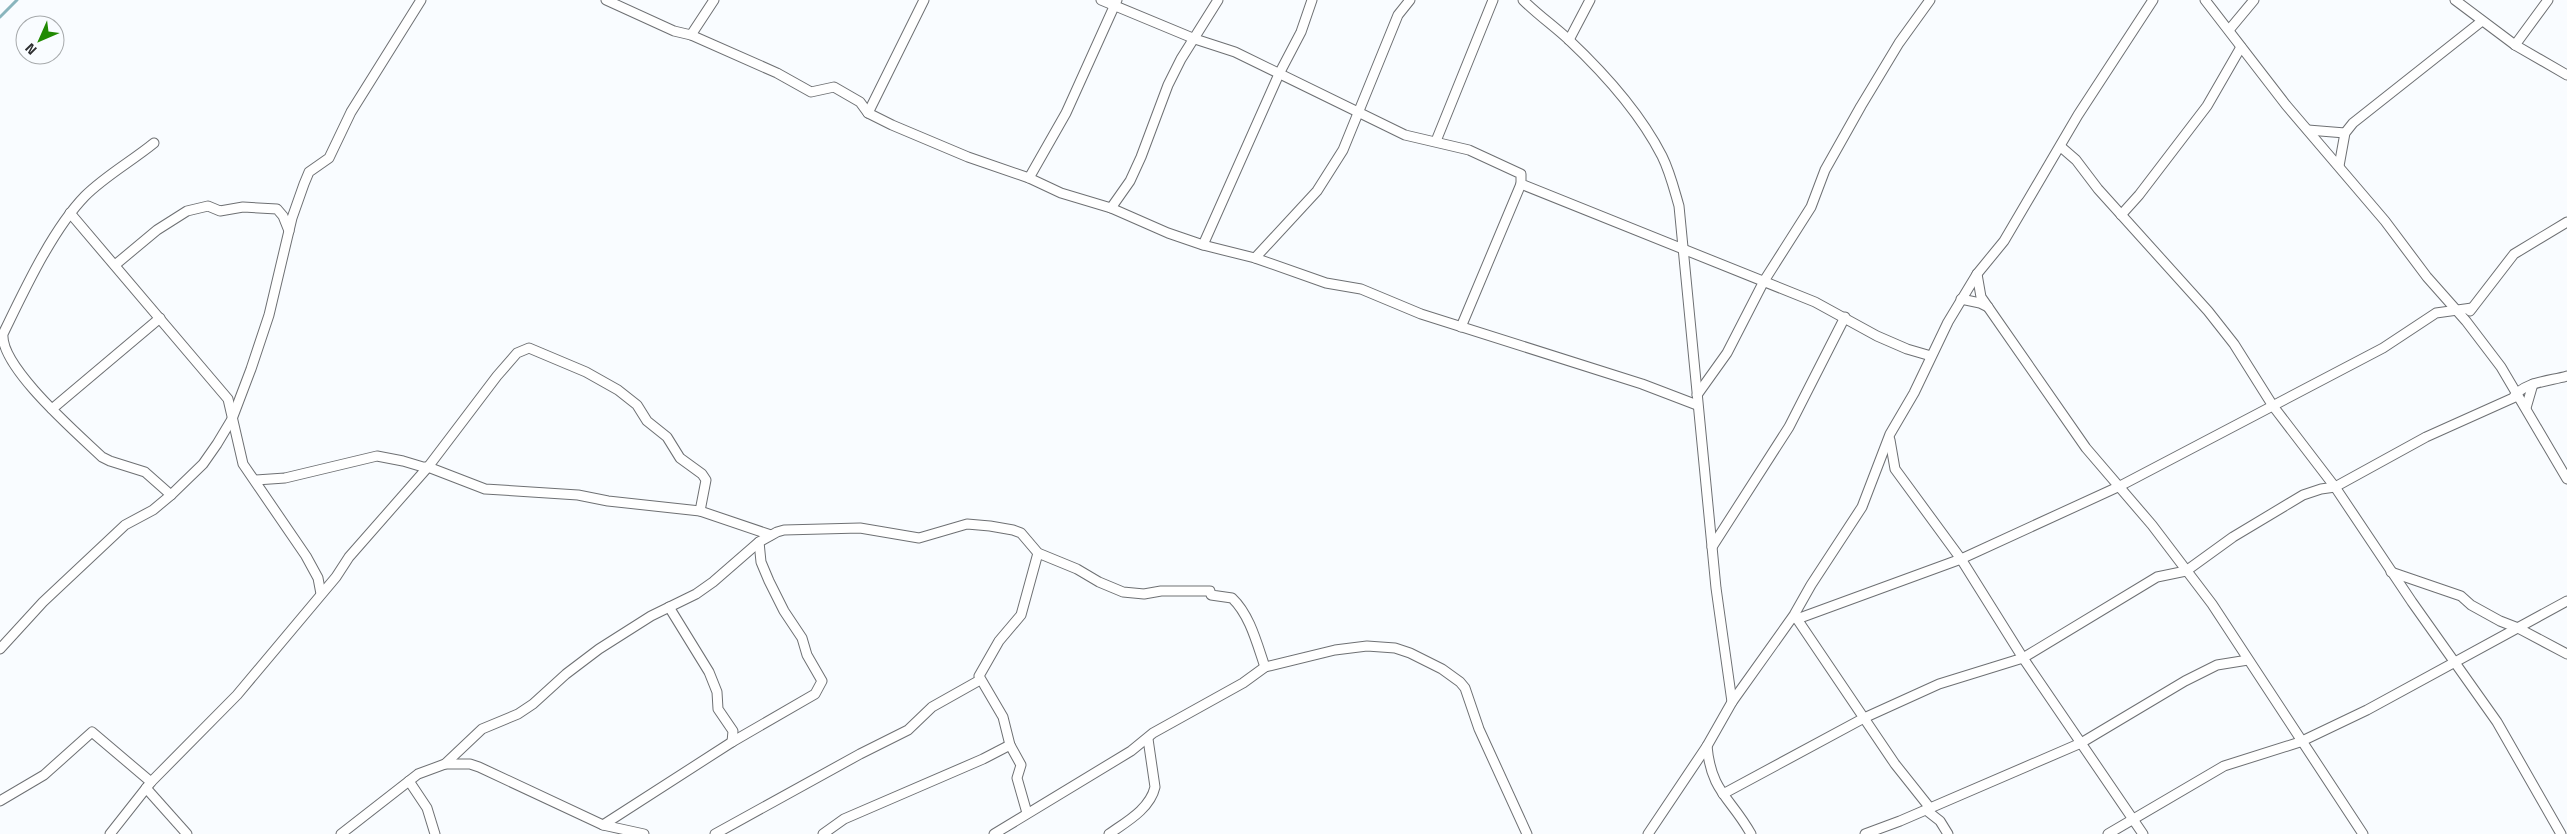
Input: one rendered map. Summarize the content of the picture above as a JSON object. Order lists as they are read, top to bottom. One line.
{"north":"bottom left"}
